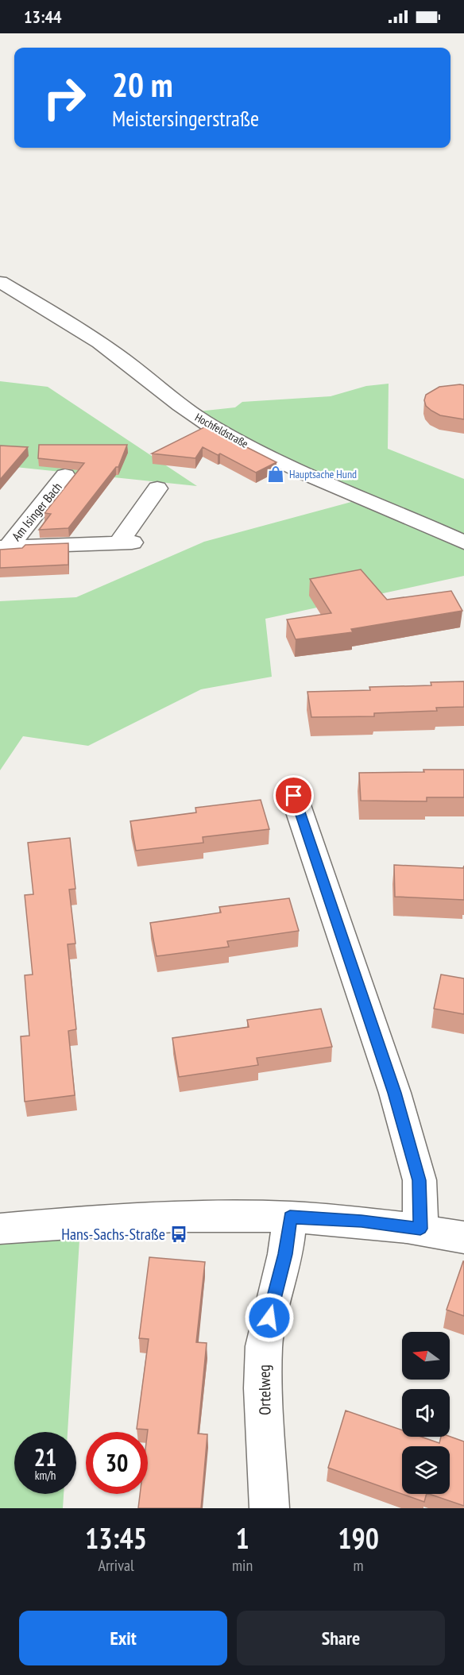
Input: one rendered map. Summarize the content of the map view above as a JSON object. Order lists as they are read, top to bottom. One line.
{"streets":{"street":["Hochfeldstraße","Am Isinger Bach","Ortelweg"]},"places":{"shop":["Hauptsache Hund"],"bus stop":["Hans-Sachs-Straße"]},"north":"left","page":{"status":"13:44","turn":["20 m","Meistersingerstraße"],"speed":"21 km/h","limit":"30","eta":["13:45","Arrival","1","min","190","m"],"buttons":["Exit","Share"]}}
